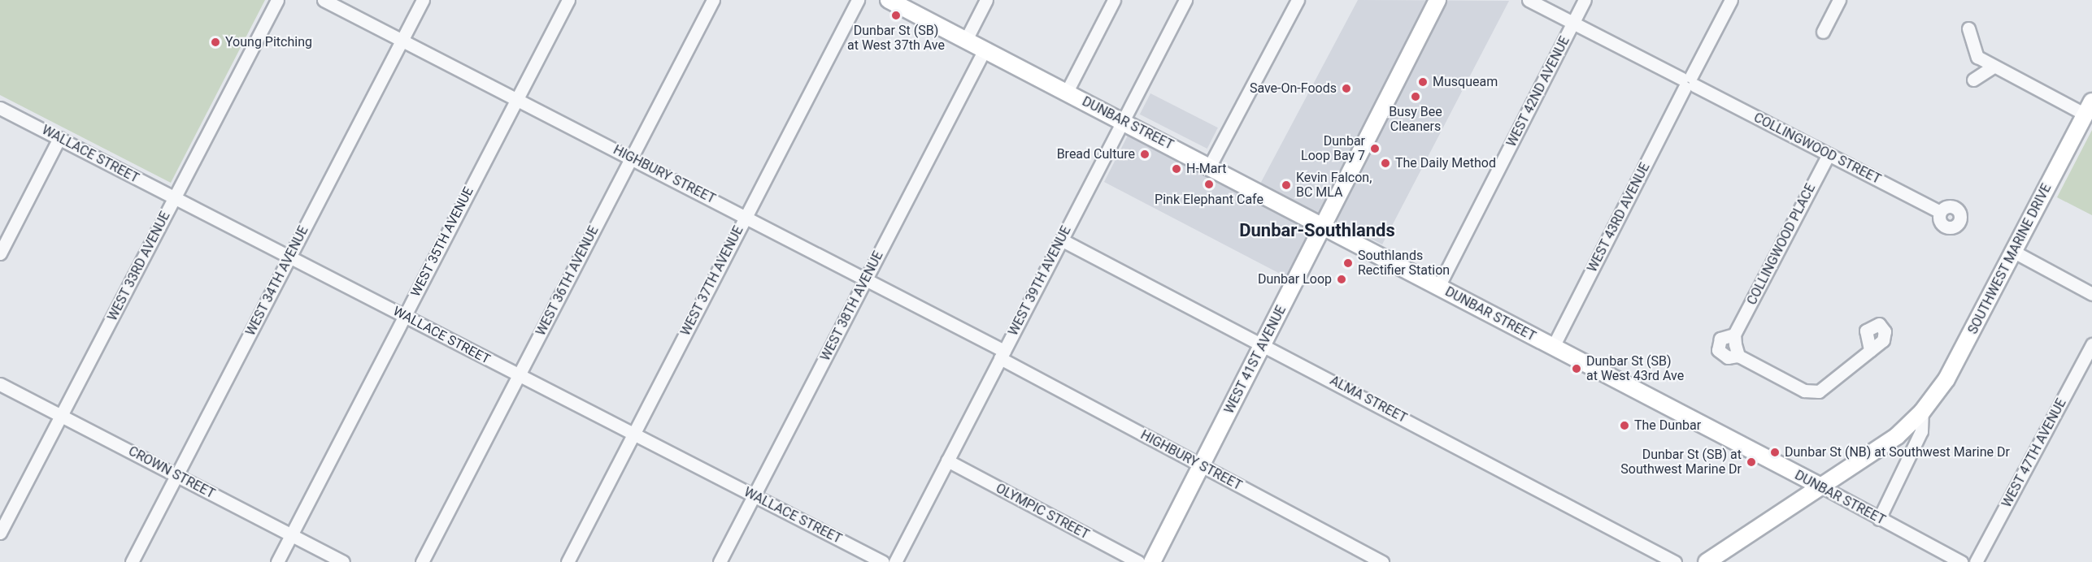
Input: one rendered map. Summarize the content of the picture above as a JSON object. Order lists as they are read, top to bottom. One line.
{"streets":{"main road":["DUNBAR STREET","SOUTHWEST MARINE DRIVE","WEST 41ST AVENUE"],"street":["WEST 42ND AVENUE","COLLINGWOOD STREET","WALLACE STREET","HIGHBURY STREET","WEST 43RD AVENUE","WEST 35TH AVENUE","COLLINGWOOD PLACE","WEST 33RD AVENUE","WEST 34TH AVENUE","WEST 36TH AVENUE","WEST 37TH AVENUE","WEST 39TH AVENUE","WEST 38TH AVENUE","ALMA STREET","WEST 47TH AVENUE","CROWN STREET","OLYMPIC STREET"]},"crossings":[["WEST 42ND AVENUE","DUNBAR STREET"],["WEST 42ND AVENUE","COLLINGWOOD STREET"],["DUNBAR STREET","WEST 43RD AVENUE"],["DUNBAR STREET","SOUTHWEST MARINE DRIVE"],["DUNBAR STREET","WEST 39TH AVENUE"],["DUNBAR STREET","WEST 38TH AVENUE"],["DUNBAR STREET","WEST 41ST AVENUE"],["COLLINGWOOD STREET","WEST 43RD AVENUE"],["COLLINGWOOD STREET","COLLINGWOOD PLACE"],["WALLACE STREET","WEST 35TH AVENUE"],["WALLACE STREET","WEST 33RD AVENUE"],["WALLACE STREET","WEST 34TH AVENUE"],["WALLACE STREET","WEST 36TH AVENUE"],["WALLACE STREET","WEST 37TH AVENUE"],["WALLACE STREET","WEST 38TH AVENUE"],["HIGHBURY STREET","WEST 35TH AVENUE"],["HIGHBURY STREET","WEST 34TH AVENUE"],["HIGHBURY STREET","WEST 36TH AVENUE"],["HIGHBURY STREET","WEST 37TH AVENUE"],["HIGHBURY STREET","WEST 39TH AVENUE"],["HIGHBURY STREET","WEST 38TH AVENUE"],["HIGHBURY STREET","WEST 41ST AVENUE"],["WEST 35TH AVENUE","CROWN STREET"],["WEST 33RD AVENUE","CROWN STREET"],["WEST 34TH AVENUE","CROWN STREET"],["WEST 39TH AVENUE","ALMA STREET"],["WEST 39TH AVENUE","OLYMPIC STREET"],["WEST 41ST AVENUE","ALMA STREET"]],"districts":["Dunbar-Southlands"],"places":["Dunbar St (SB) at West 37th Ave","Young Pitching","Musqueam","Save-On-Foods","Busy Bee Cleaners","Dunbar Loop Bay 7","Bread Culture","The Daily Method","H-Mart","Pink Elephant Cafe","Kevin Falcon, BC MLA","Southlands Rectifier Station","Dunbar Loop","Dunbar St (SB) at West 43rd Ave","The Dunbar","Dunbar St (NB) at Southwest Marine Dr","Dunbar St (SB) at Southwest Marine Dr"]}
